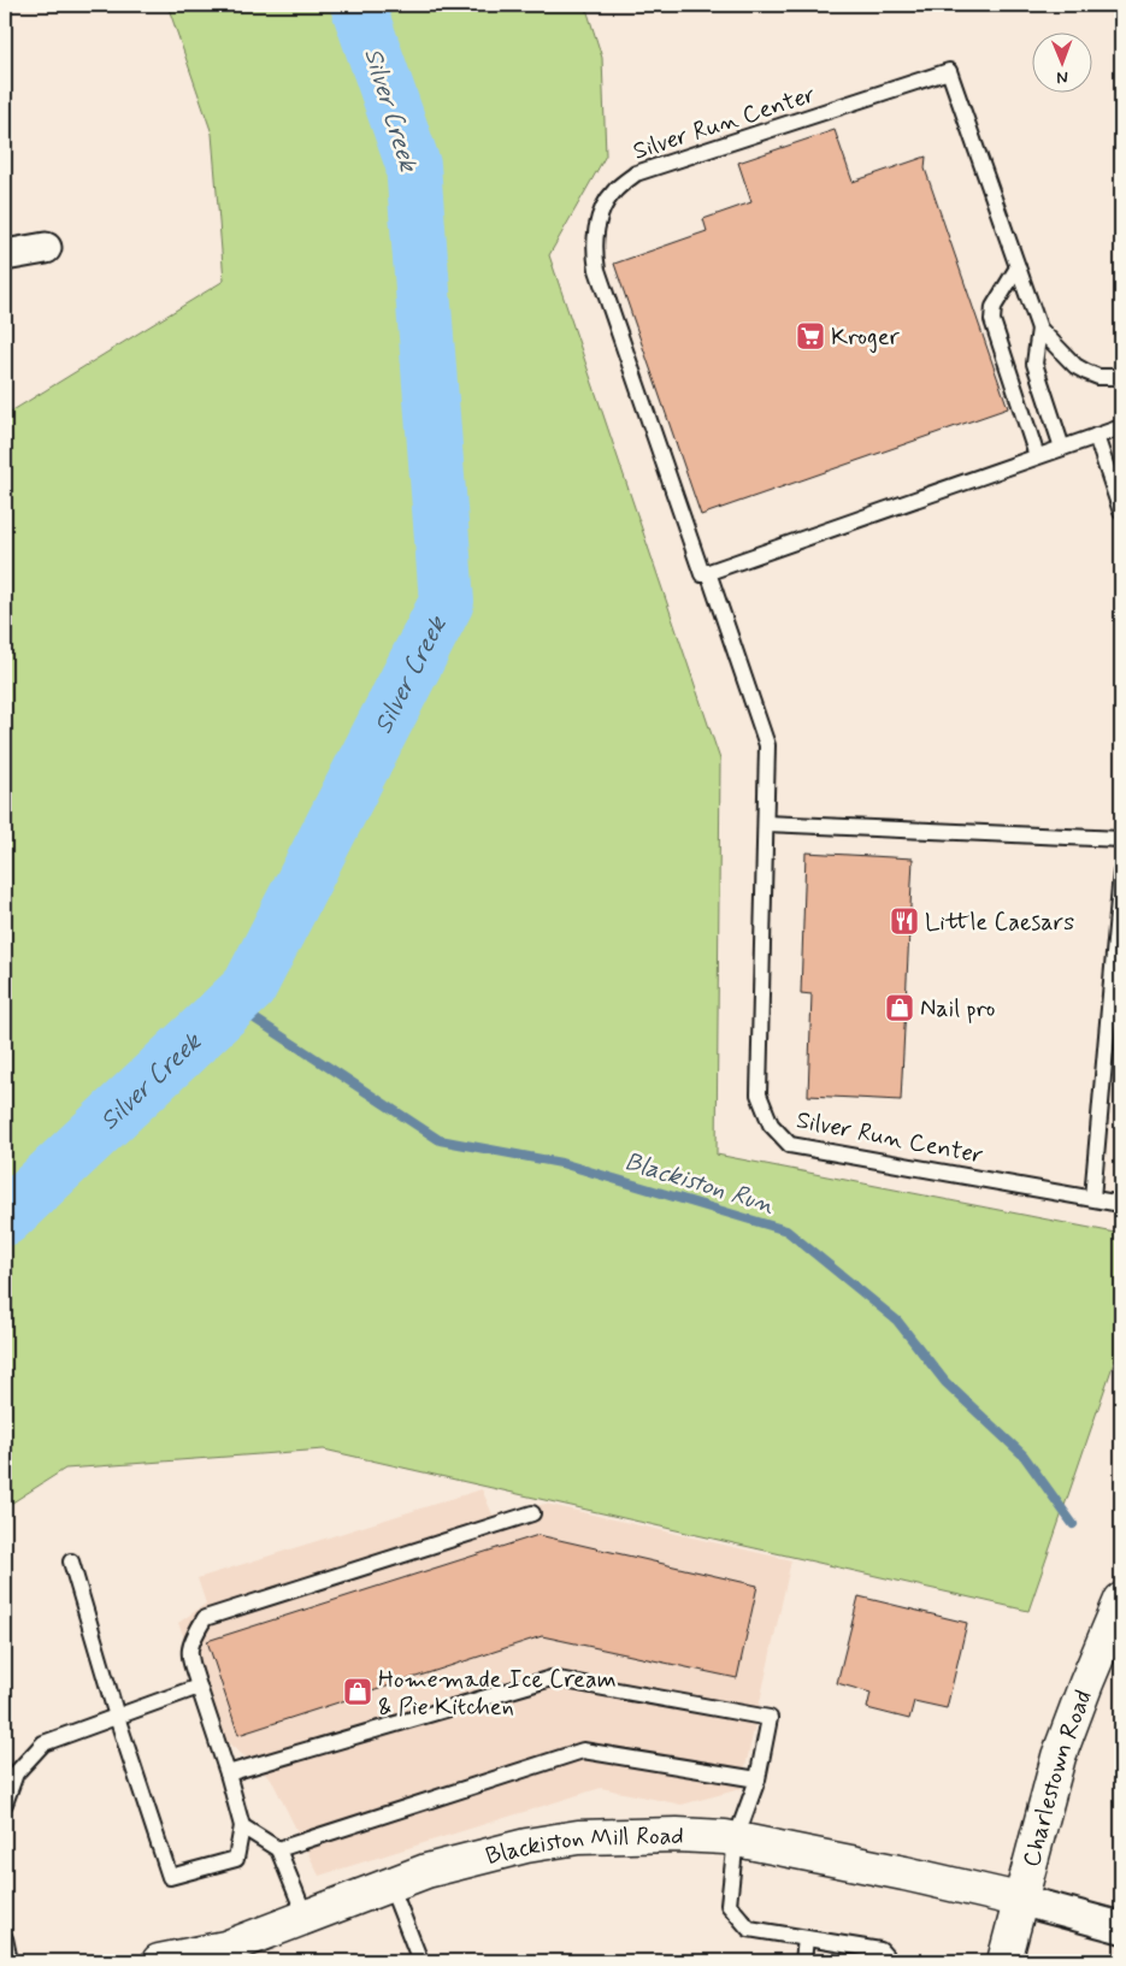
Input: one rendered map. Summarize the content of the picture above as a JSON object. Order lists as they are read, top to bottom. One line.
{"streets":{"main road":["Charlestown Road","Blackiston Mill Road"],"lane":["Silver Run Center"]},"crossings":[["Charlestown Road","Blackiston Mill Road"]],"water":["Silver Creek","Blackiston Run"],"places":{"supermarket":["Kroger"],"restaurant":["Little Caesars"],"shop":["Nail pro","Homemade Ice Cream & Pie Kitchen"]},"north":"bottom"}
